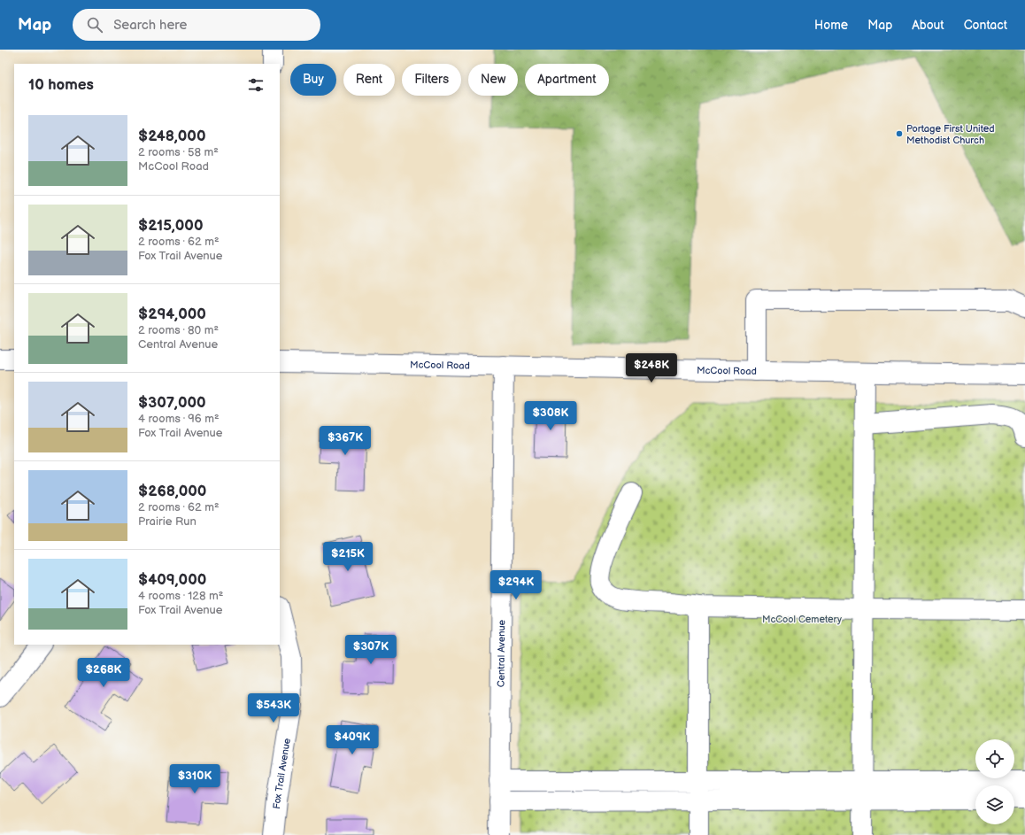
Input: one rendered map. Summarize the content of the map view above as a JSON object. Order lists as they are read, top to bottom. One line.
{"streets":{"street":["McCool Road","Central Avenue","Fox Trail Avenue"]},"crossings":[["McCool Road","Central Avenue"]],"parks":["McCool Cemetery"],"places":["Portage First United Methodist Church"],"page":{"header":"Map","search":"Search here","nav":["Home","Map","About","Contact"],"chip":["Buy","Rent","Filters","New","Apartment"],"heading":"10 homes","list":[{"name":"$248,000","note":"2 rooms · 58 m² · McCool Road"},{"name":"$215,000","note":"2 rooms · 62 m² · Fox Trail Avenue"},{"name":"$294,000","note":"2 rooms · 80 m² · Central Avenue"},{"name":"$307,000","note":"4 rooms · 96 m² · Fox Trail Avenue"},{"name":"$268,000","note":"2 rooms · 62 m² · Prairie Run"},{"name":"$409,000","note":"4 rooms · 128 m² · Fox Trail Avenue"}],"price":["$248K","$308K","$367K","$215K","$294K","$307K","$268K","$543K","$409K","$310K"]}}
